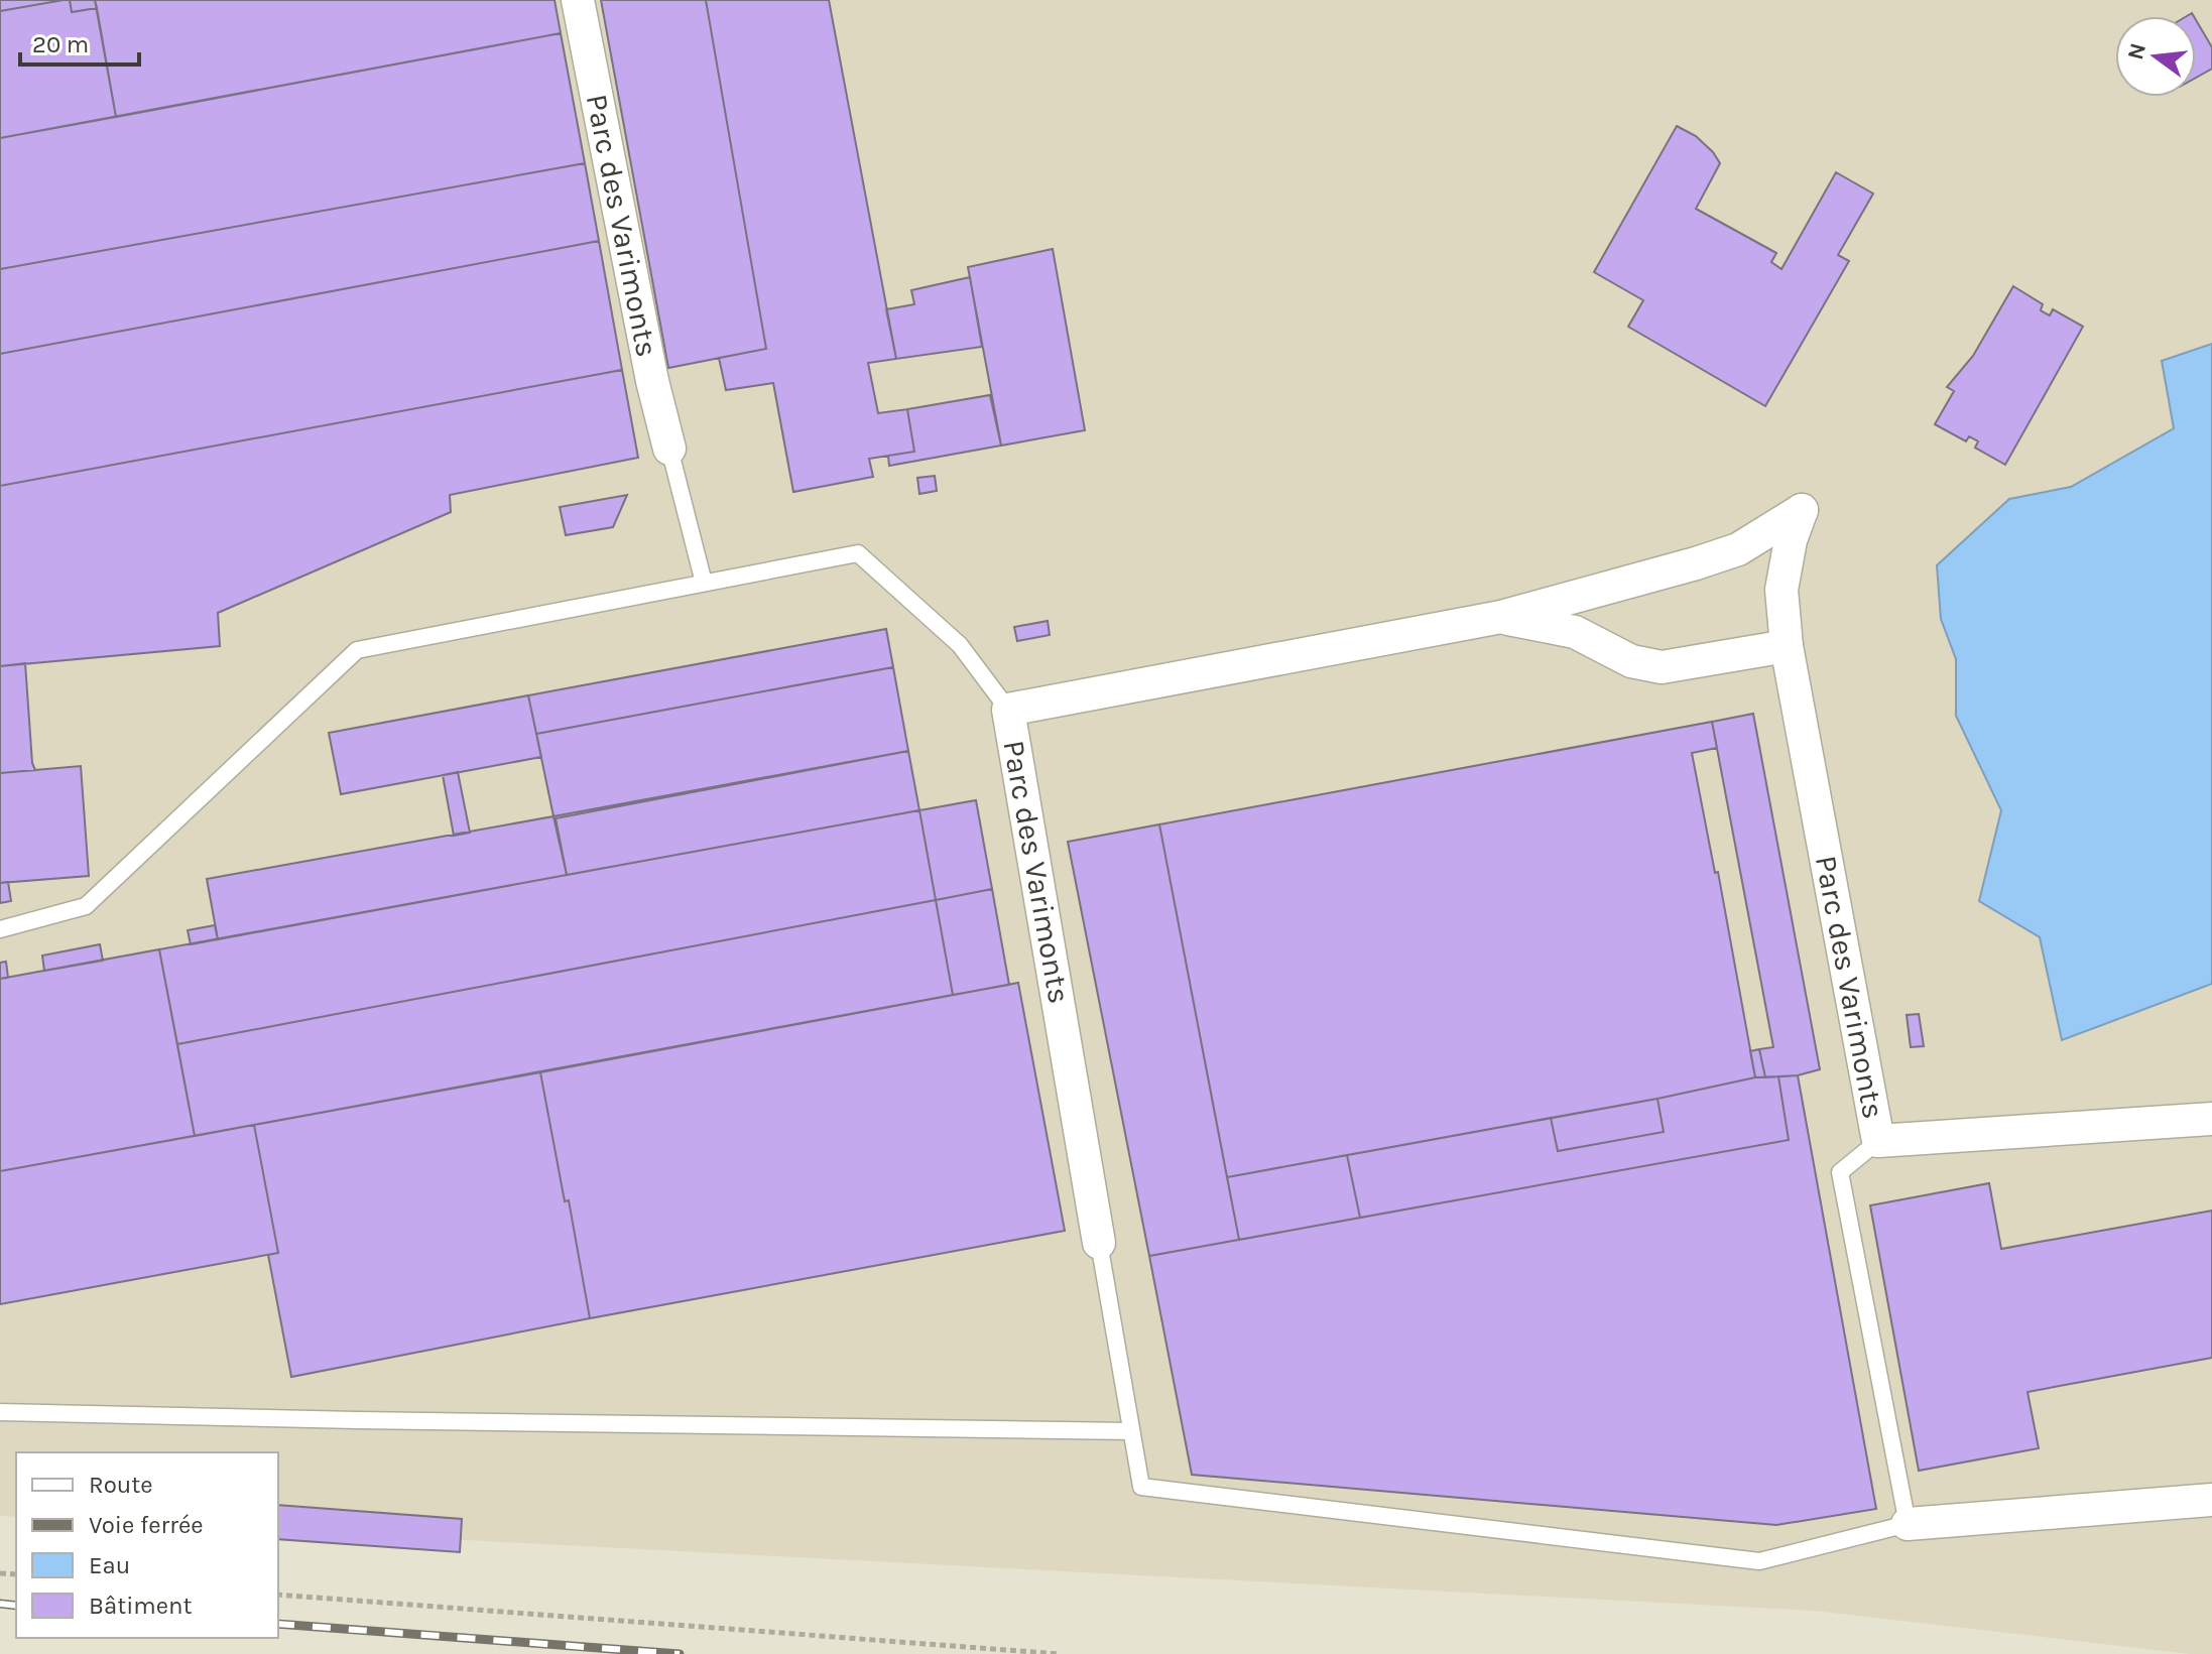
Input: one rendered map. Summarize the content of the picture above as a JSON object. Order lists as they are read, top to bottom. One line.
{"streets":{"street":["Parc des Varimonts"]},"legend":["Route","Voie ferrée","Eau","Bâtiment"],"scale_bar":"20 m","north":"left"}
